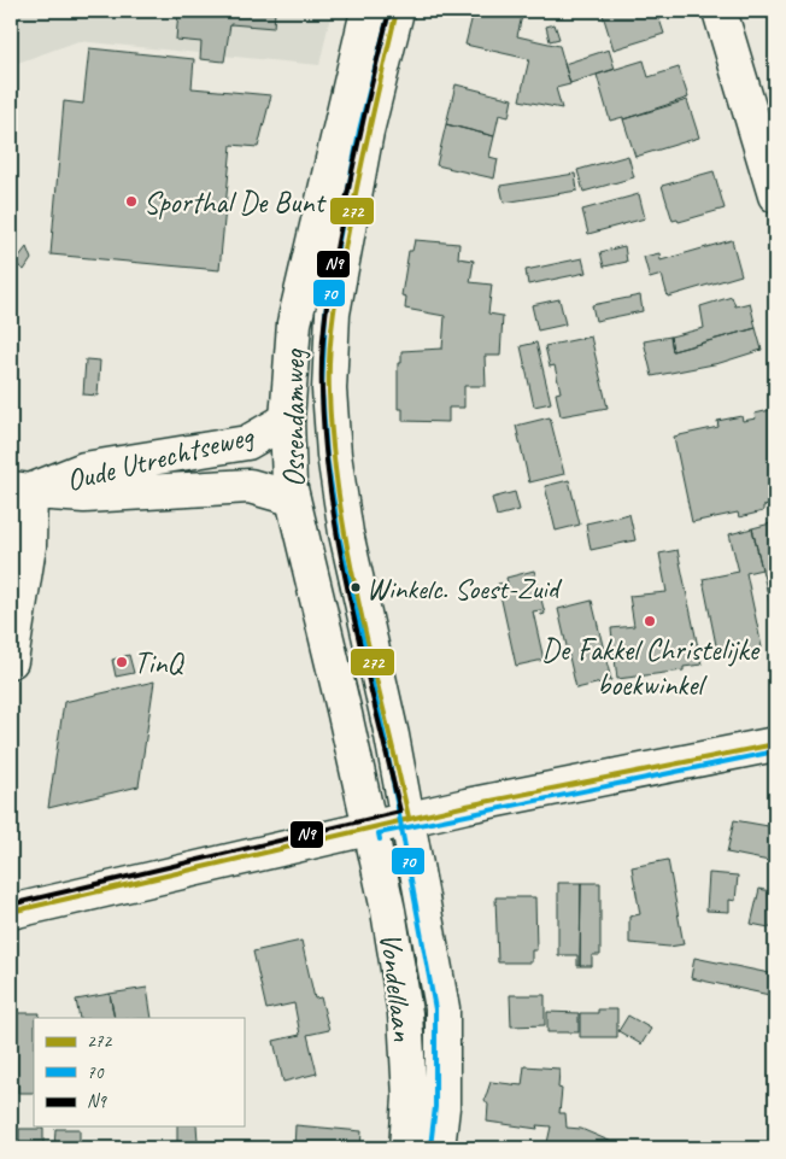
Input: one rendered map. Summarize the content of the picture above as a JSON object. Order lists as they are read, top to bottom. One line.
{"streets":{"main road":["Ossendamweg","Oude Utrechtseweg","Vondellaan"]},"crossings":[["Ossendamweg","Oude Utrechtseweg"],["Ossendamweg","Vondellaan"]],"places":["Sporthal De Bunt","Winkelc. Soest-Zuid","De Fakkel Christelijke boekwinkel","TinQ"],"lines":["transit line 272","transit line 70","transit line N9"],"legend":["272","70","N9"]}
